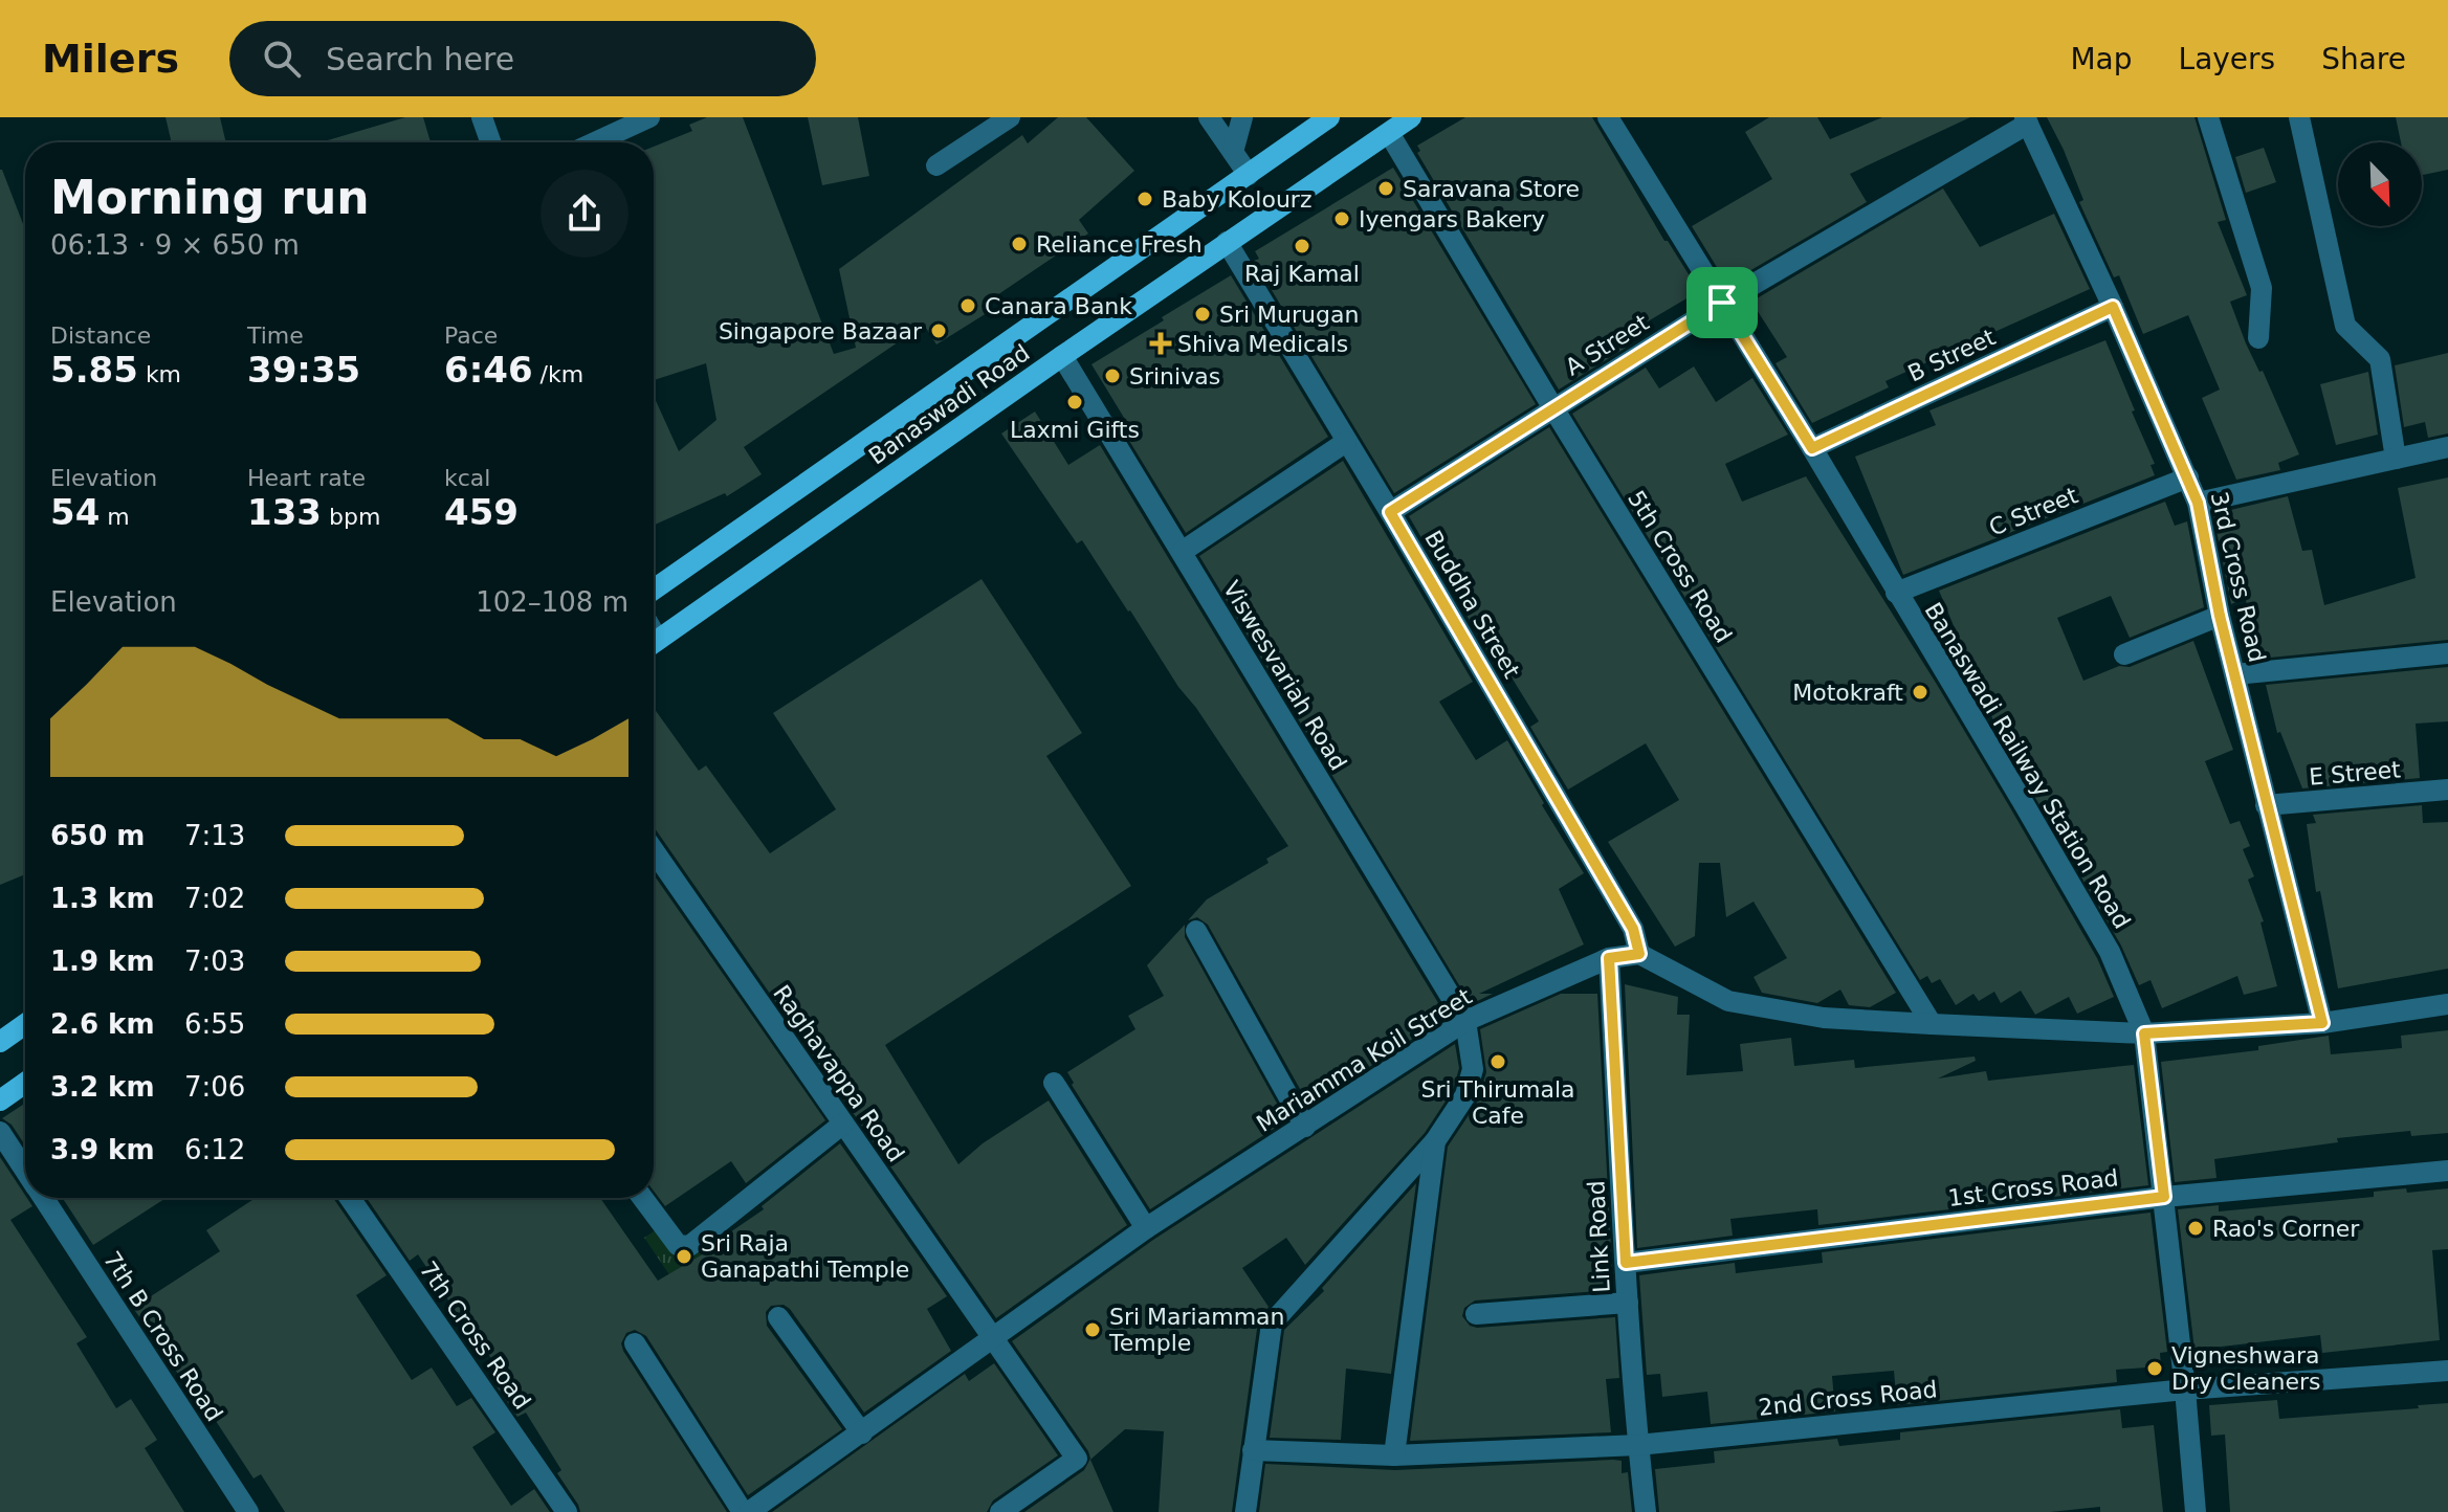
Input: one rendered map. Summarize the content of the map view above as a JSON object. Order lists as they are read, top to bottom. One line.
{"streets":{"main road":["Banaswadi Road"],"street":["A Street","B Street","C Street","5th Cross Road","3rd Cross Road","Buddha Street","Viswesvariah Road","Banaswadi Railway Station Road","E Street","Mariamma Koil Street","Raghavappa Road","1st Cross Road","Link Road","7th Cross Road","7th B Cross Road","2nd Cross Road"]},"crossings":[["A Street","5th Cross Road"],["A Street","3rd Cross Road"],["A Street","Buddha Street"],["A Street","Banaswadi Railway Station Road"],["B Street","3rd Cross Road"],["B Street","Banaswadi Railway Station Road"],["Banaswadi Road","5th Cross Road"],["Banaswadi Road","Buddha Street"],["Banaswadi Road","Viswesvariah Road"],["C Street","3rd Cross Road"],["C Street","Banaswadi Railway Station Road"],["3rd Cross Road","E Street"],["Buddha Street","Mariamma Koil Street"],["Viswesvariah Road","Mariamma Koil Street"],["Banaswadi Railway Station Road","1st Cross Road"],["Banaswadi Railway Station Road","2nd Cross Road"],["Mariamma Koil Street","Raghavappa Road"],["Mariamma Koil Street","Link Road"],["1st Cross Road","Link Road"],["Link Road","2nd Cross Road"]],"places":{"other":["Saravana Store","Baby Kolourz","Iyengars Bakery","Reliance Fresh","Raj Kamal","Canara Bank","Sri Murugan","Singapore Bazaar","Srinivas","Laxmi Gifts","Motokraft","Sri Thirumala Cafe","Rao's Corner","Sri Raja Ganapathi Temple","Sri Mariamman Temple","Vigneshwara Dry Cleaners"],"health":["Shiva Medicals"]},"north":"bottom right","page":{"header":"Milers","search":"Search here","nav":["Map","Layers","Share"],"heading":["Morning run","06:13 · 9 × 650 m"],"stats":[["Distance","5.85 km"],["Time","39:35"],["Pace","6:46 /km"],["Elevation","54 m"],["Heart rate","133 bpm"],["kcal","459"]],"chart":["Elevation","102–108 m"],"list":[{"name":"650 m","note":"7:13"},{"name":"1.3 km","note":"7:02"},{"name":"1.9 km","note":"7:03"},{"name":"2.6 km","note":"6:55"},{"name":"3.2 km","note":"7:06"},{"name":"3.9 km","note":"6:12"}]}}
